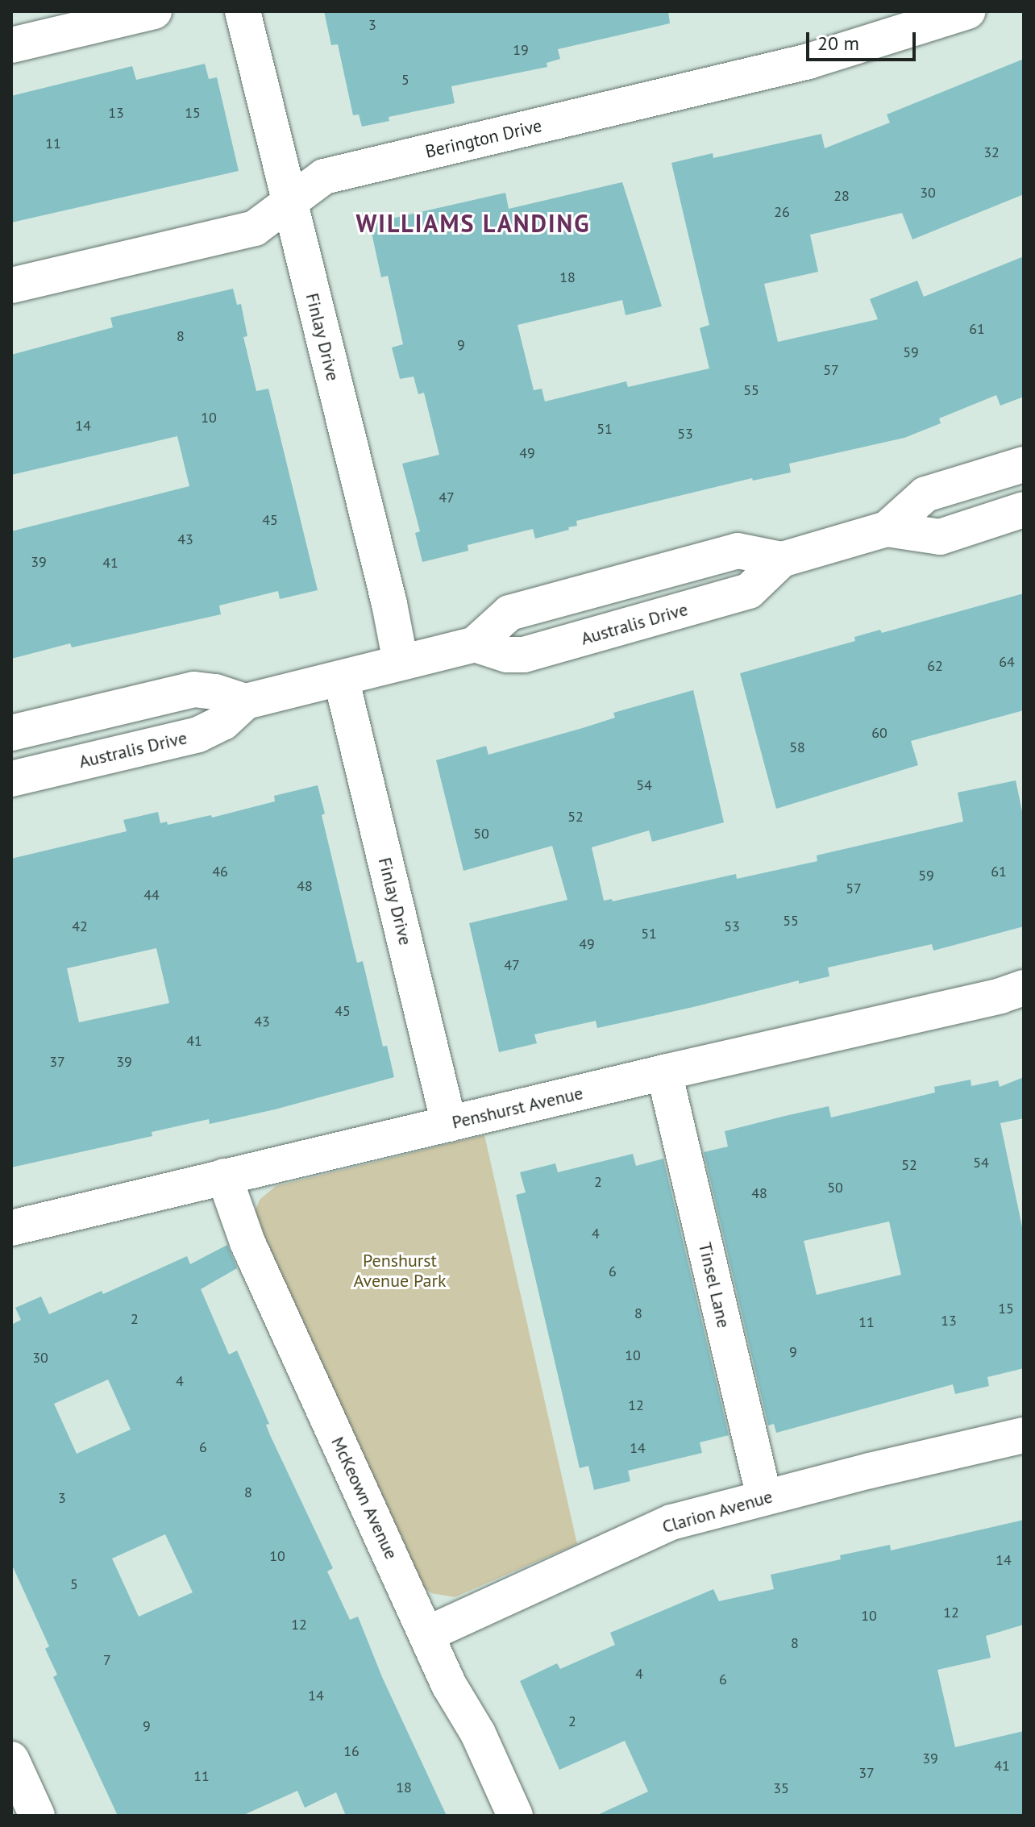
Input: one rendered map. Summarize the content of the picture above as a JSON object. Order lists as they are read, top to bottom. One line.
{"streets":{"street":["Berington Drive","Finlay Drive","Australis Drive","Penshurst Avenue","Tinsel Lane","McKeown Avenue","Clarion Avenue"]},"crossings":[["Berington Drive","Finlay Drive"],["Finlay Drive","Australis Drive"],["Finlay Drive","Penshurst Avenue"],["Penshurst Avenue","Tinsel Lane"],["Penshurst Avenue","McKeown Avenue"],["Tinsel Lane","Clarion Avenue"],["McKeown Avenue","Clarion Avenue"]],"districts":["WILLIAMS LANDING"],"parks":["Penshurst Avenue Park"],"house_numbers":["3","19","5","13","15","11","32","30","28","26","18","61","8","9","59","57","55","10","14","51","53","49","47","45","43","39","41","64","62","60","58","54","52","50","46","61","59","48","57","44","55","42","53","51","49","47","45","43","41","37","39","54","52","2","50","48","4","6","15","8","2","13","11","9","10","30","4","12","6","14","8","3","10","14","5","12","10","12","8","7","4","6","14","2","9","16","39","41","37","11","18","35"],"scale_bar":"20 m"}
